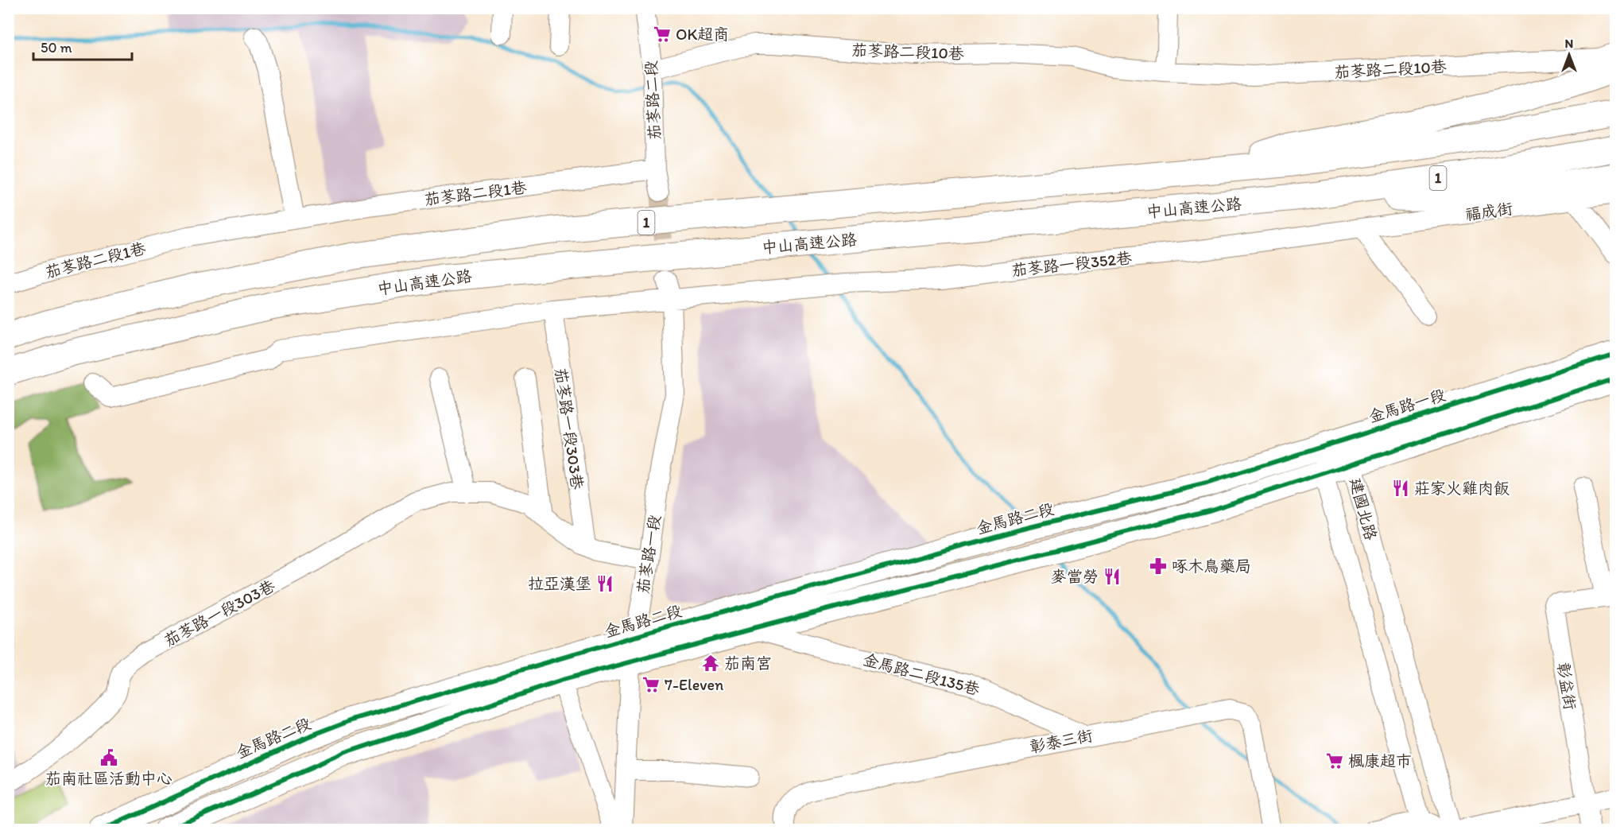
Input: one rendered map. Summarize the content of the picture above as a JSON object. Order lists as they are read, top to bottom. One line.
{"streets":{"highway":["1","中山高速公路"],"main road":["金馬路一段","金馬路二段"],"street":["茄苳路二段10巷","茄苳路二段","茄苳路二段1巷","福成街","茄苳路一段352巷","茄苳路一段303巷","建國北路","茄苳路一段","金馬路二段135巷","彰益街","彰泰三街"]},"crossings":[["茄苳路二段10巷","茄苳路二段"],["茄苳路二段","茄苳路二段1巷"],["福成街","茄苳路一段352巷"],["茄苳路一段352巷","茄苳路一段303巷"],["茄苳路一段352巷","茄苳路一段"],["金馬路一段","建國北路"],["金馬路一段","金馬路二段"],["茄苳路一段303巷","茄苳路一段"],["金馬路二段","茄苳路一段"],["金馬路二段135巷","彰泰三街"]],"places":{"supermarket":["OK超商","7-Eleven","楓康超市"],"restaurant":["莊家火雞肉飯","麥當勞","拉亞漢堡"],"pharmacy":["啄木鳥藥局"],"temple":["茄南宮"],"public building":["茄南社區活動中心"]},"scale_bar":"50 m","north":"top"}
